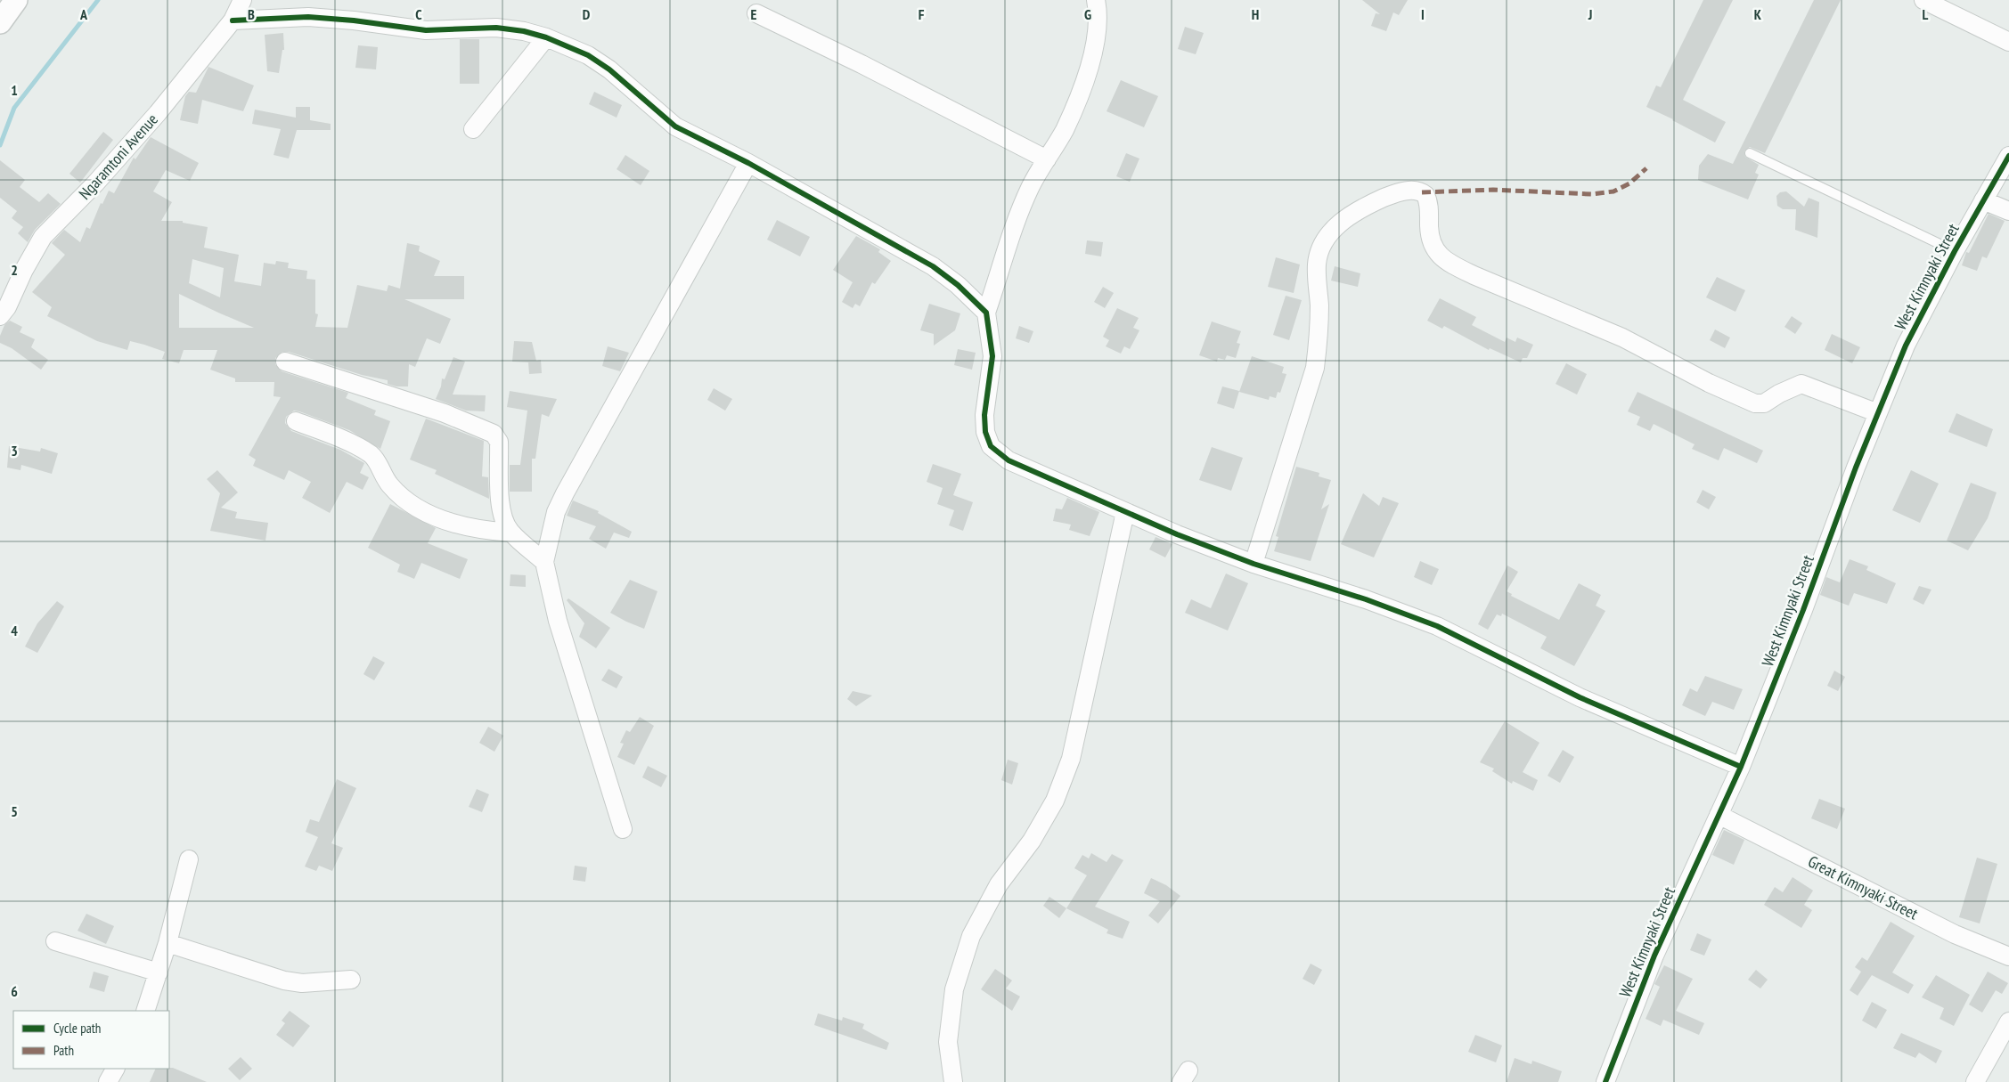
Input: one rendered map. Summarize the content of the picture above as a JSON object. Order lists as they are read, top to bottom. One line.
{"streets":{"street":["Ngaramtoni Avenue","West Kimnyaki Street","Great Kimnyaki Street"]},"crossings":[["West Kimnyaki Street","Great Kimnyaki Street"]],"legend":["Cycle path","Path"],"grid":{"columns":["A","B","C","D","E","F","G","H","I","J","K","L"],"rows":["1","2","3","4","5","6"]}}
